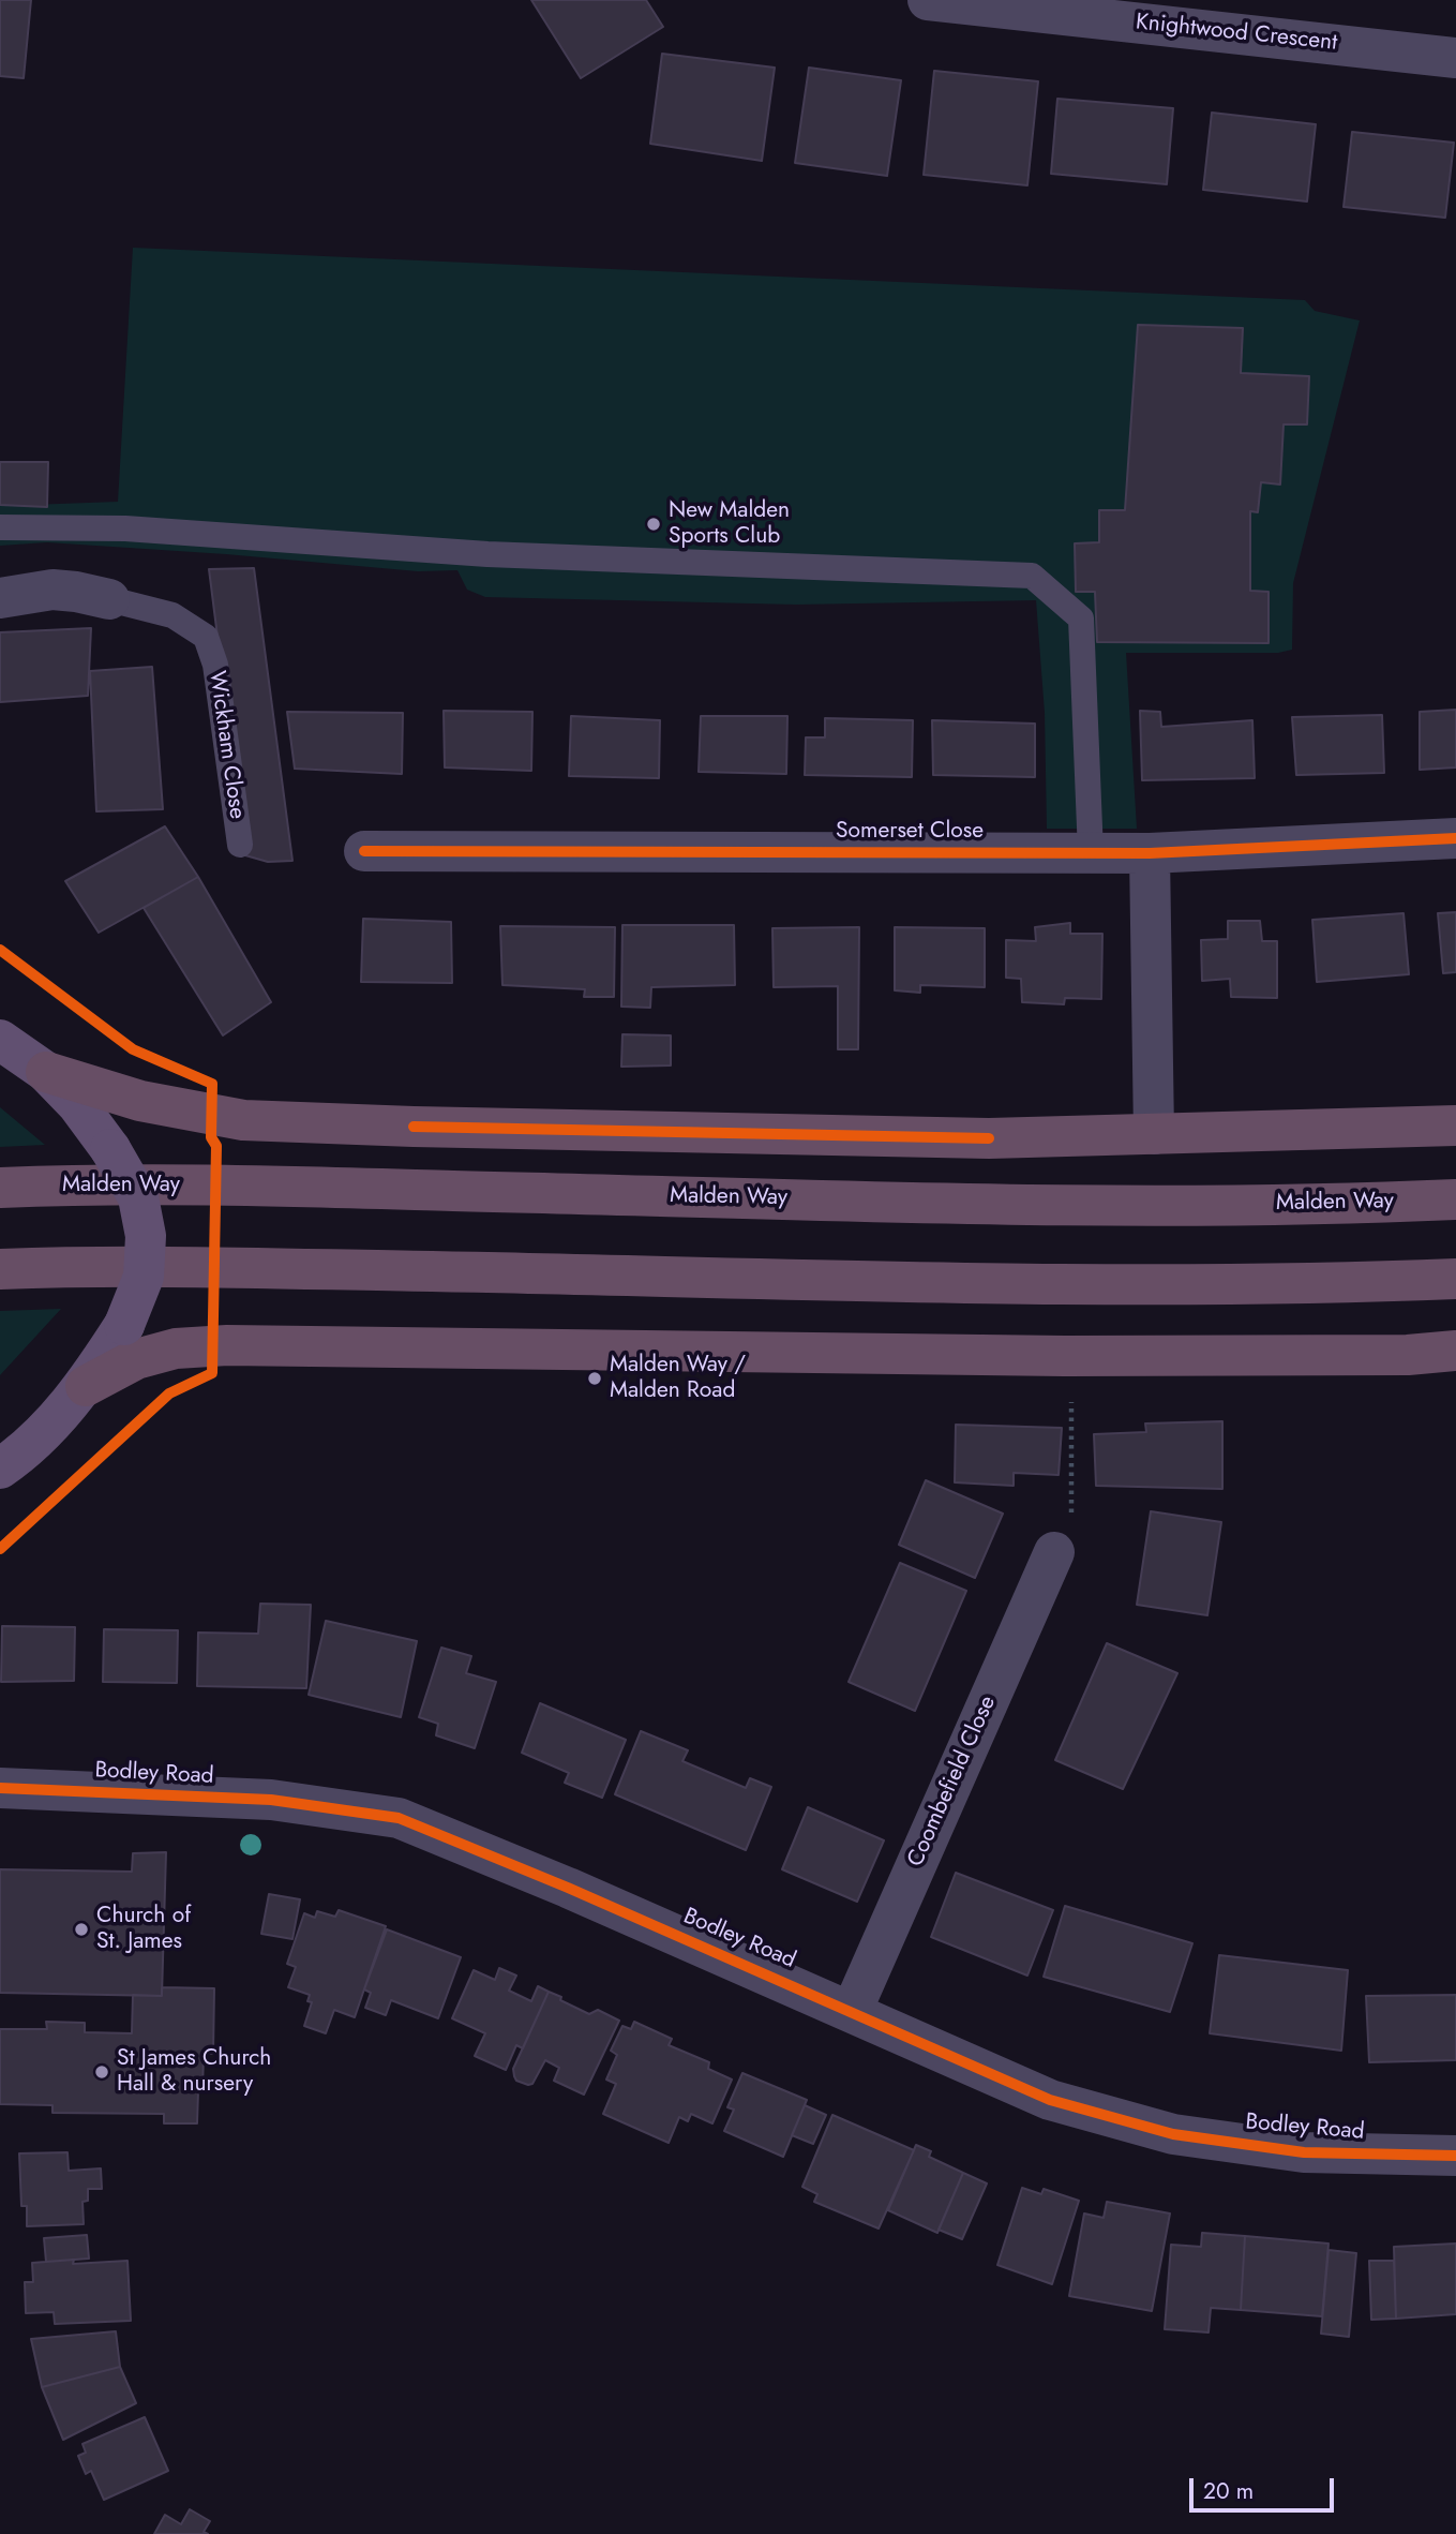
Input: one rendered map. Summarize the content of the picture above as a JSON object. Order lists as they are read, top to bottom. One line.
{"streets":{"highway":["Malden Way"],"street":["Knightwood Crescent","Wickham Close","Somerset Close","Bodley Road","Coombefield Close"]},"crossings":[["Bodley Road","Coombefield Close"]],"places":["New Malden Sports Club","Malden Way / Malden Road","Church of St. James","St James Church Hall & nursery"],"scale_bar":"20 m"}
